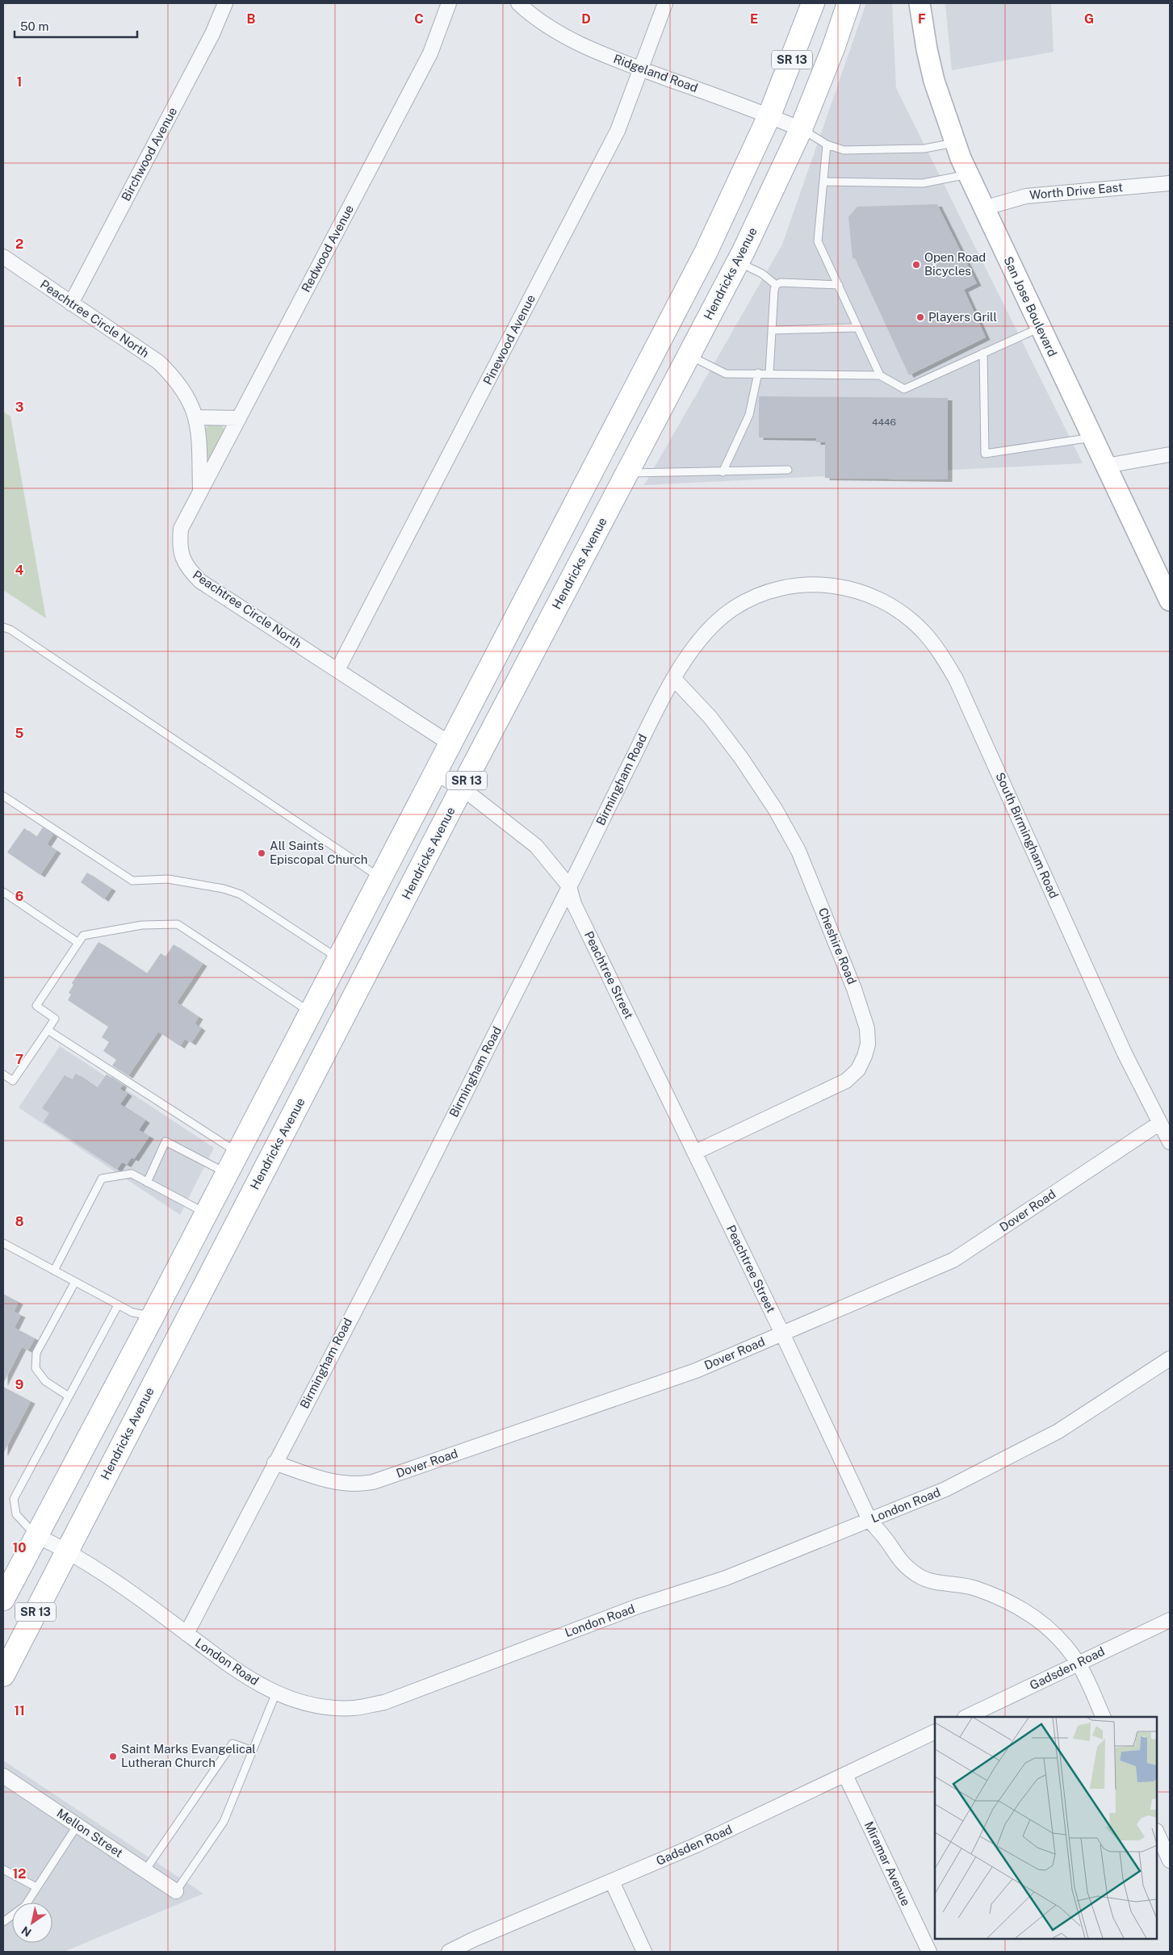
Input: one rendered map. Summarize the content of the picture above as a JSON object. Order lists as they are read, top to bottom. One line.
{"streets":{"main road":["SR 13","Hendricks Avenue"],"street":["Ridgeland Road","Birchwood Avenue","Worth Drive East","Redwood Avenue","San Jose Boulevard","Peachtree Circle North","Pinewood Avenue","Birmingham Road","South Birmingham Road","Cheshire Road","Peachtree Street","Dover Road","London Road","Gadsden Road","Mellon Street","Miramar Avenue"]},"crossings":[["SR 13","Ridgeland Road"],["SR 13","Peachtree Circle North"],["SR 13","Peachtree Street"],["SR 13","London Road"],["Ridgeland Road","Hendricks Avenue"],["Ridgeland Road","Pinewood Avenue"],["Birchwood Avenue","Peachtree Circle North"],["Worth Drive East","San Jose Boulevard"],["Redwood Avenue","Peachtree Circle North"],["Hendricks Avenue","Peachtree Street"],["Hendricks Avenue","London Road"],["Peachtree Circle North","Pinewood Avenue"],["Birmingham Road","South Birmingham Road"],["Birmingham Road","Cheshire Road"],["Birmingham Road","Peachtree Street"],["Birmingham Road","Dover Road"],["Birmingham Road","London Road"],["South Birmingham Road","Dover Road"],["Cheshire Road","Peachtree Street"],["Peachtree Street","Dover Road"],["Peachtree Street","London Road"],["Peachtree Street","Gadsden Road"],["Gadsden Road","Miramar Avenue"]],"places":["Open Road Bicycles","Players Grill","All Saints Episcopal Church","Saint Marks Evangelical Lutheran Church"],"house_numbers":["4446"],"scale_bar":"50 m","north":"bottom left","grid":{"columns":["B","C","D","E","F","G"],"rows":["1","2","3","4","5","6","7","8","9","10","11","12"]}}
